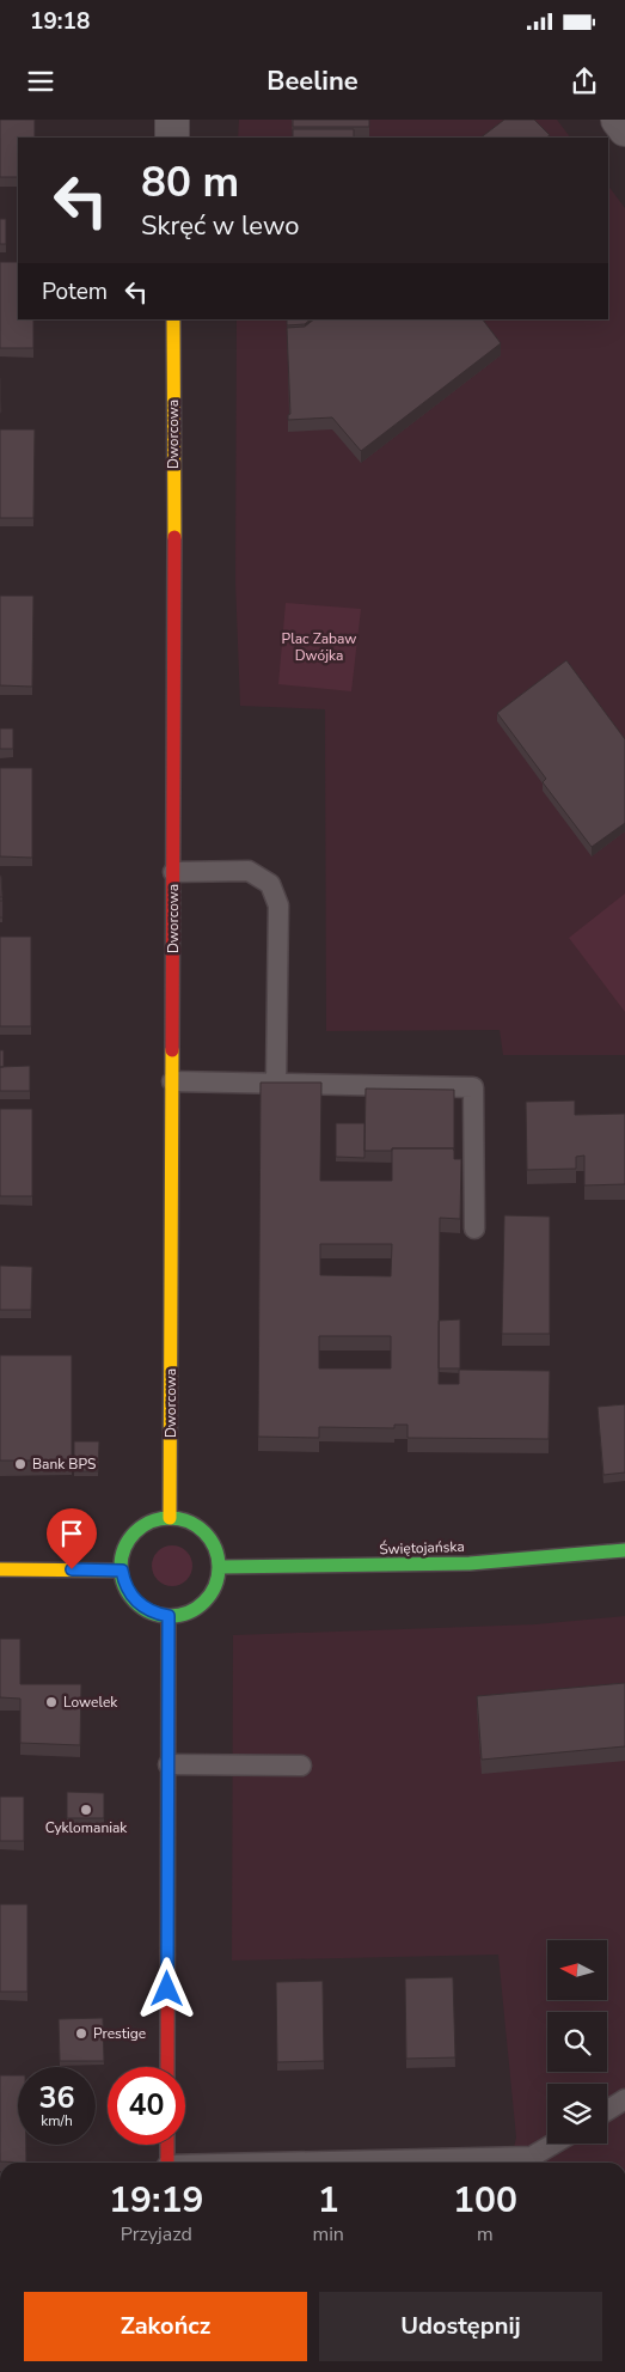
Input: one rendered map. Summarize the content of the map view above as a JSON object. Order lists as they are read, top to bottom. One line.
{"streets":{"street":["Dworcowa","Świętojańska"]},"crossings":[["Dworcowa","Świętojańska"]],"parks":["Plac Zabaw Dwójka"],"places":["Bank BPS","Lowelek","Cyklomaniak","Prestige"],"north":"left","page":{"status":"19:18","header":"Beeline","turn":["80 m","Skręć w lewo"],"then":"Potem","speed":"36 km/h","limit":"40","eta":["19:19","Przyjazd","1","min","100","m"],"buttons":["Zakończ","Udostępnij"]}}
